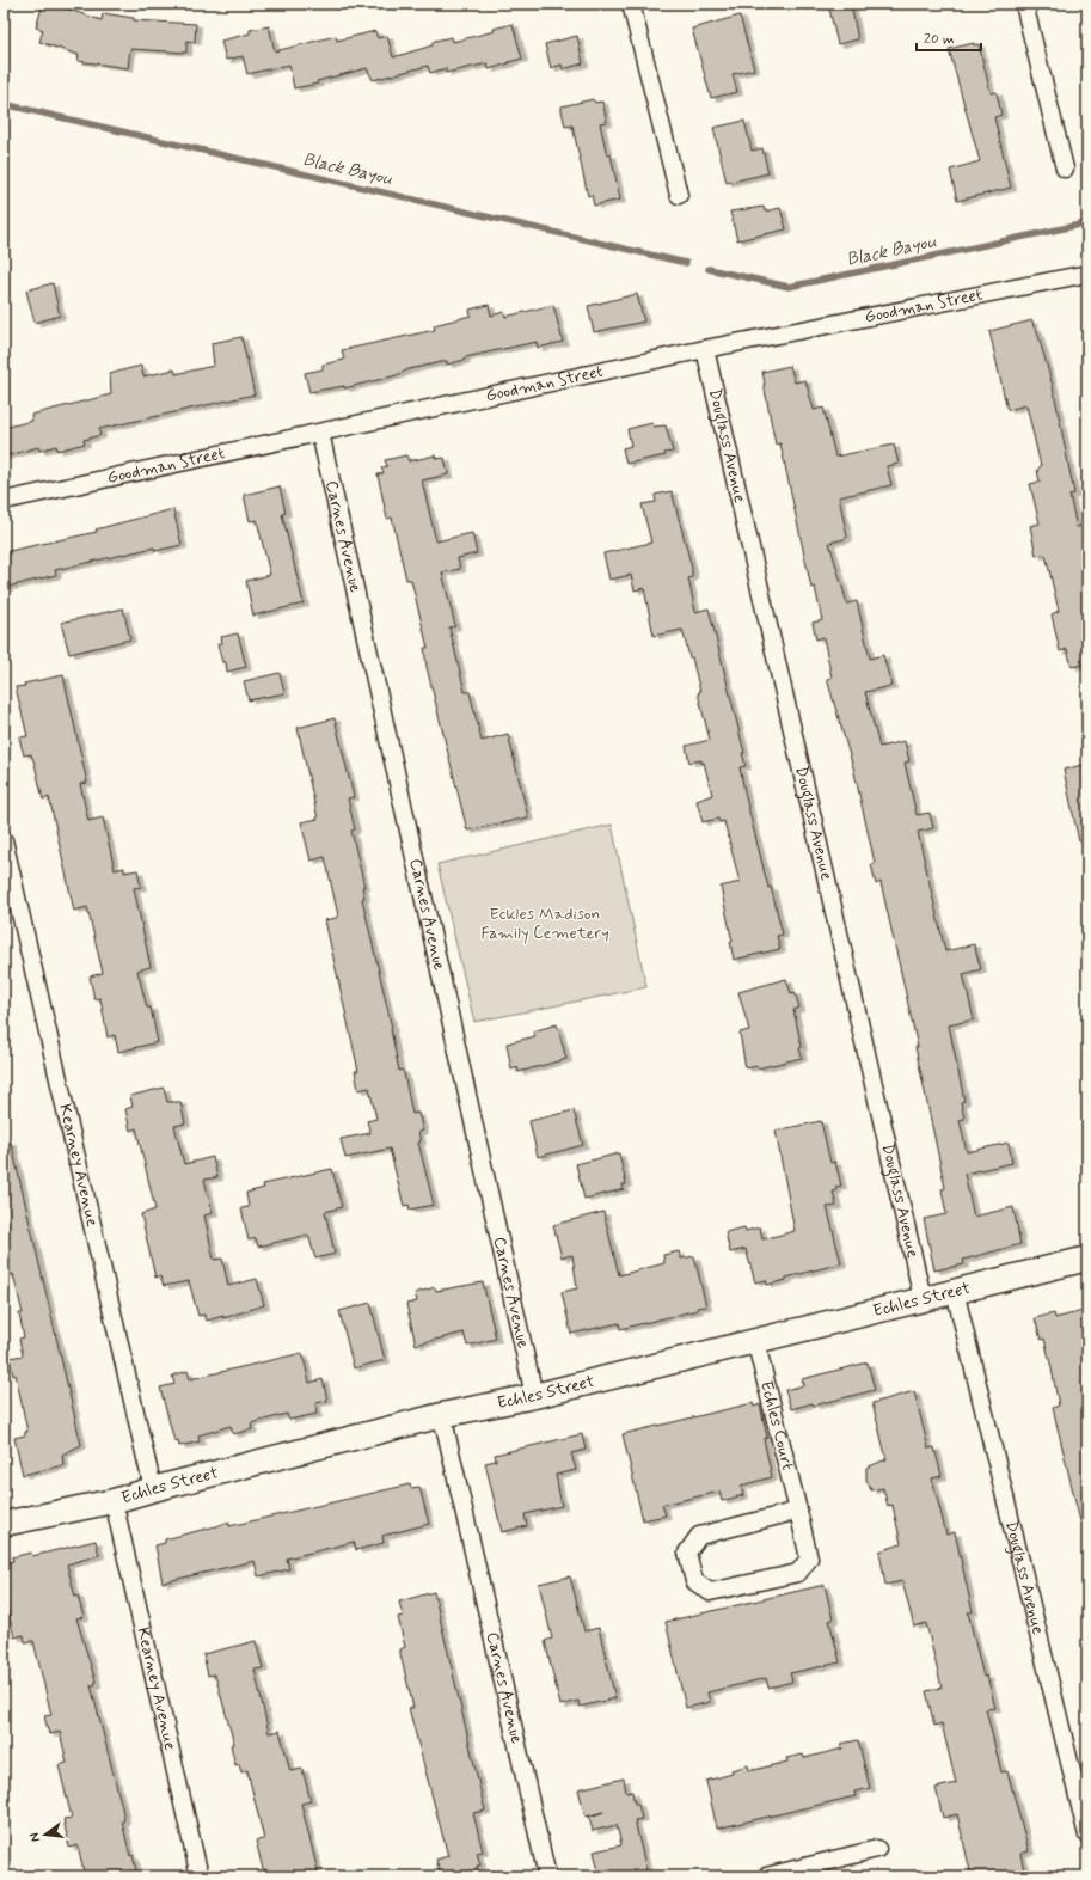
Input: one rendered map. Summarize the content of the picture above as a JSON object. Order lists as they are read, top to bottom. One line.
{"streets":{"street":["Goodman Street","Douglass Avenue","Carnes Avenue","Kearney Avenue","Echles Street","Echles Court"]},"crossings":[["Goodman Street","Douglass Avenue"],["Goodman Street","Carnes Avenue"],["Douglass Avenue","Echles Street"],["Carnes Avenue","Echles Street"],["Kearney Avenue","Echles Street"],["Echles Street","Echles Court"]],"water":["Black Bayou"],"parks":["Eckles Madison Family Cemetery"],"scale_bar":"20 m","north":"left"}
